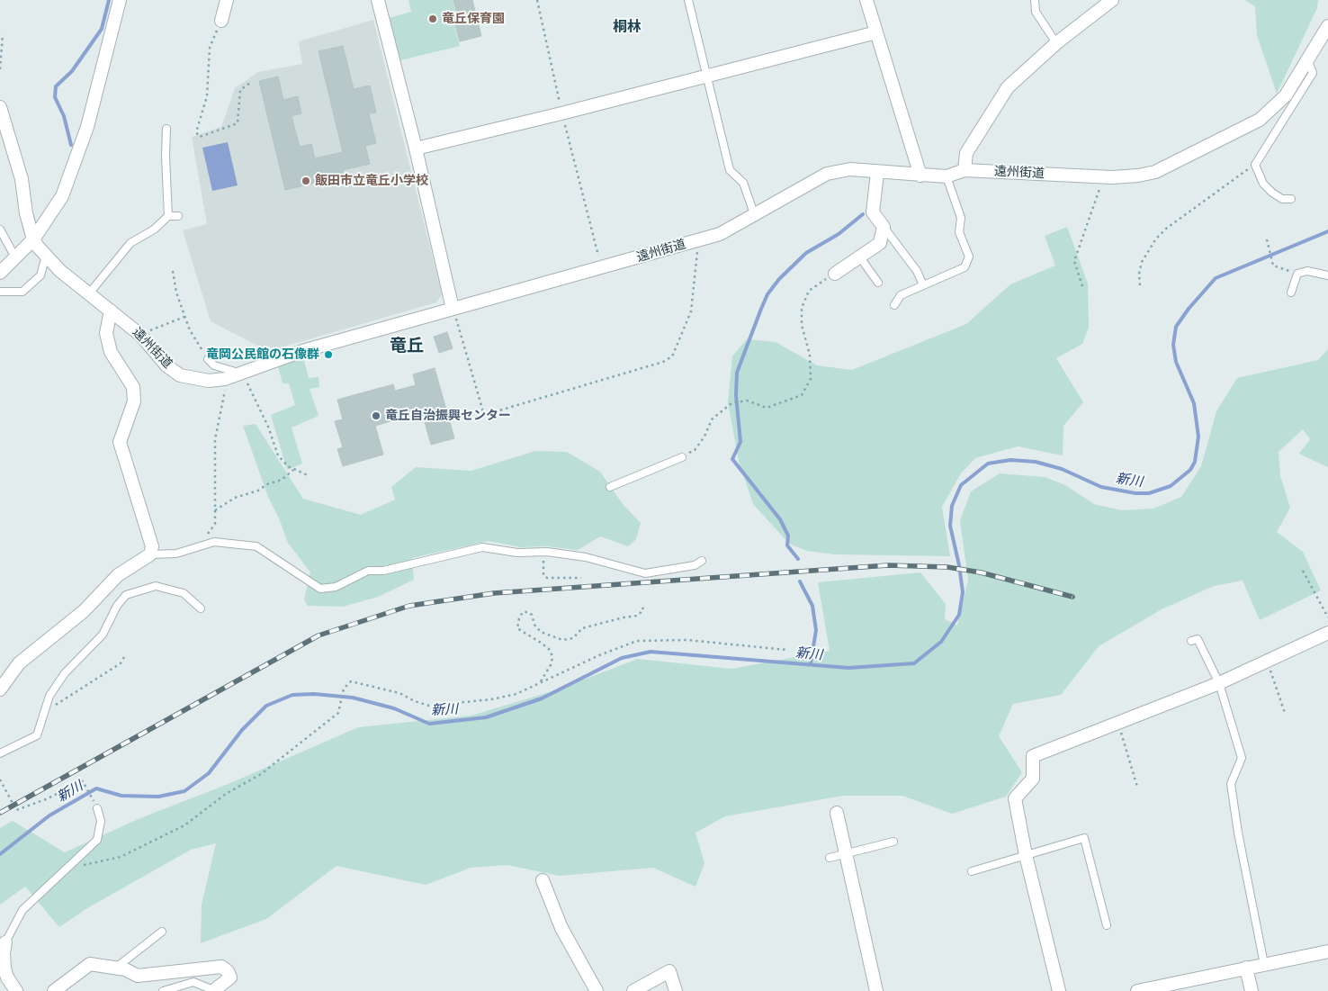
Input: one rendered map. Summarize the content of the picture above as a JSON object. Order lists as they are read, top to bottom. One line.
{"streets":{"street":["遠州街道"]},"districts":["桐林","竜丘"],"water":["新川"],"places":["竜丘保育園","飯田市立竜丘小学校","竜岡公民館の石像群","竜丘自治振興センター"]}
